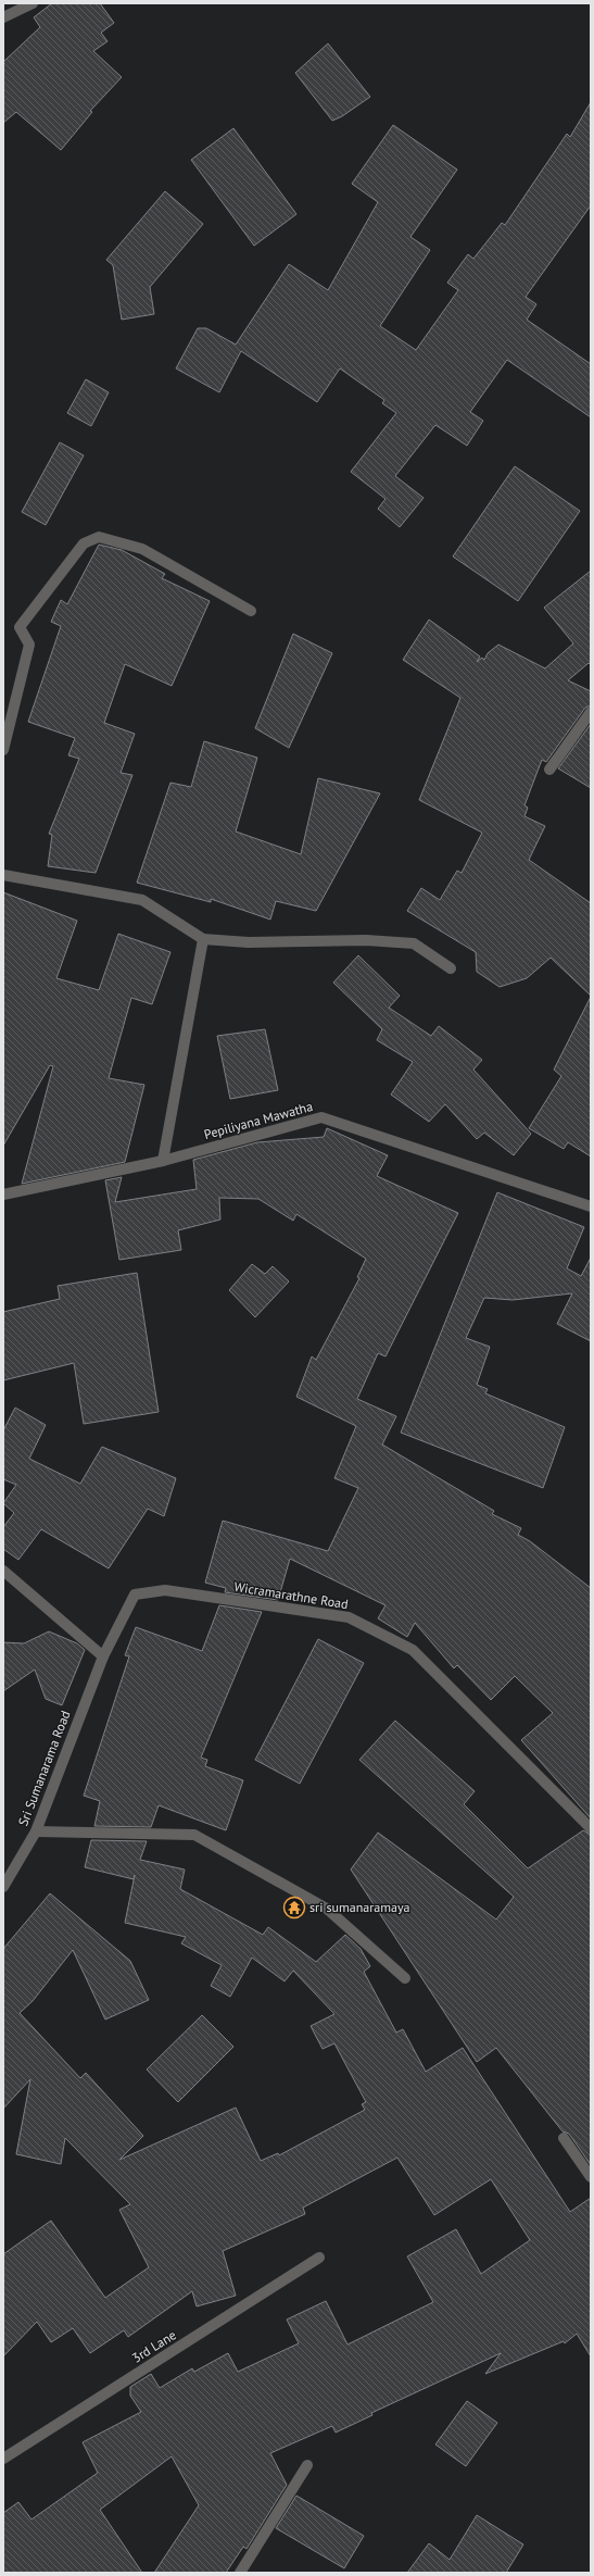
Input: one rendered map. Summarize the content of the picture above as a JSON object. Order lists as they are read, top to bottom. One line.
{"streets":{"street":["Pepiliyana Mawatha","Wicramarathne Road","Sri Sumanarama Road","3rd Lane"]},"crossings":[["Wicramarathne Road","Sri Sumanarama Road"]],"places":{"temple":["sri sumanaramaya"]}}
